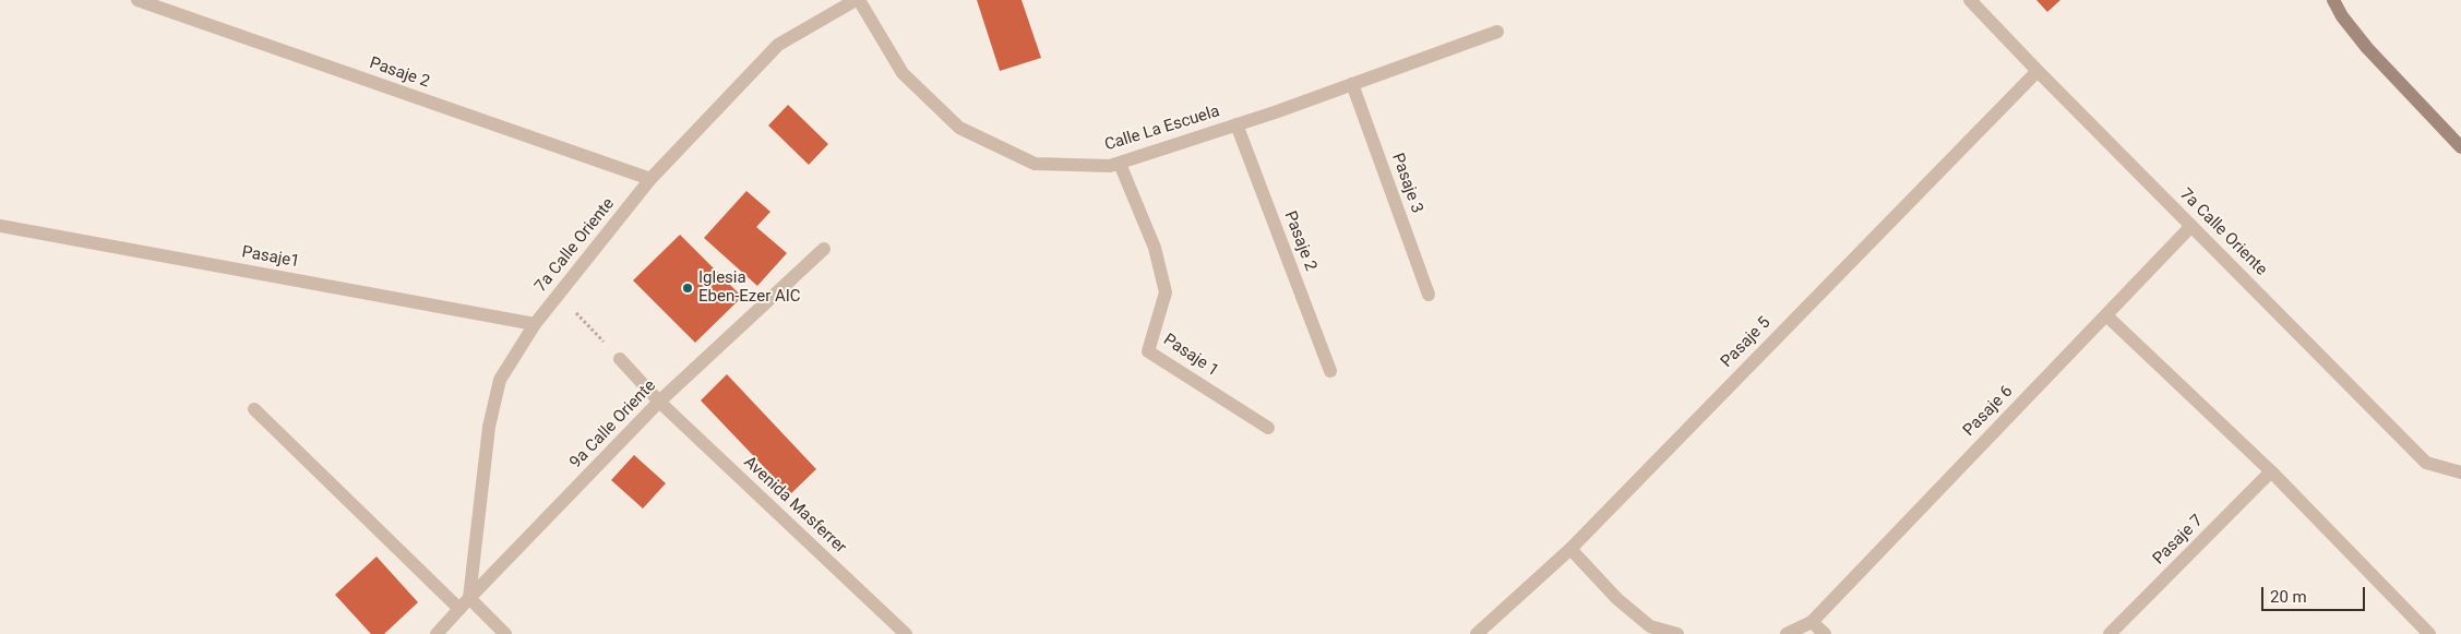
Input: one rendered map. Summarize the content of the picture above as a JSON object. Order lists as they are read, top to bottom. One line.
{"streets":{"street":["Pasaje 2","Calle La Escuela","Pasaje 3","7a Calle Oriente","Pasaje1","Pasaje 5","Pasaje 1","Pasaje 6","9a Calle Oriente","Avenida Masferrer","Pasaje 7"]},"crossings":[["Pasaje 2","Calle La Escuela"],["Pasaje 2","7a Calle Oriente"],["Calle La Escuela","Pasaje 3"],["Calle La Escuela","7a Calle Oriente"],["Calle La Escuela","Pasaje 1"],["7a Calle Oriente","Pasaje1"],["7a Calle Oriente","Pasaje 5"],["7a Calle Oriente","Pasaje 6"],["7a Calle Oriente","9a Calle Oriente"],["9a Calle Oriente","Avenida Masferrer"]],"places":["Iglesia Eben-Ezer AIC"],"scale_bar":"20 m"}
